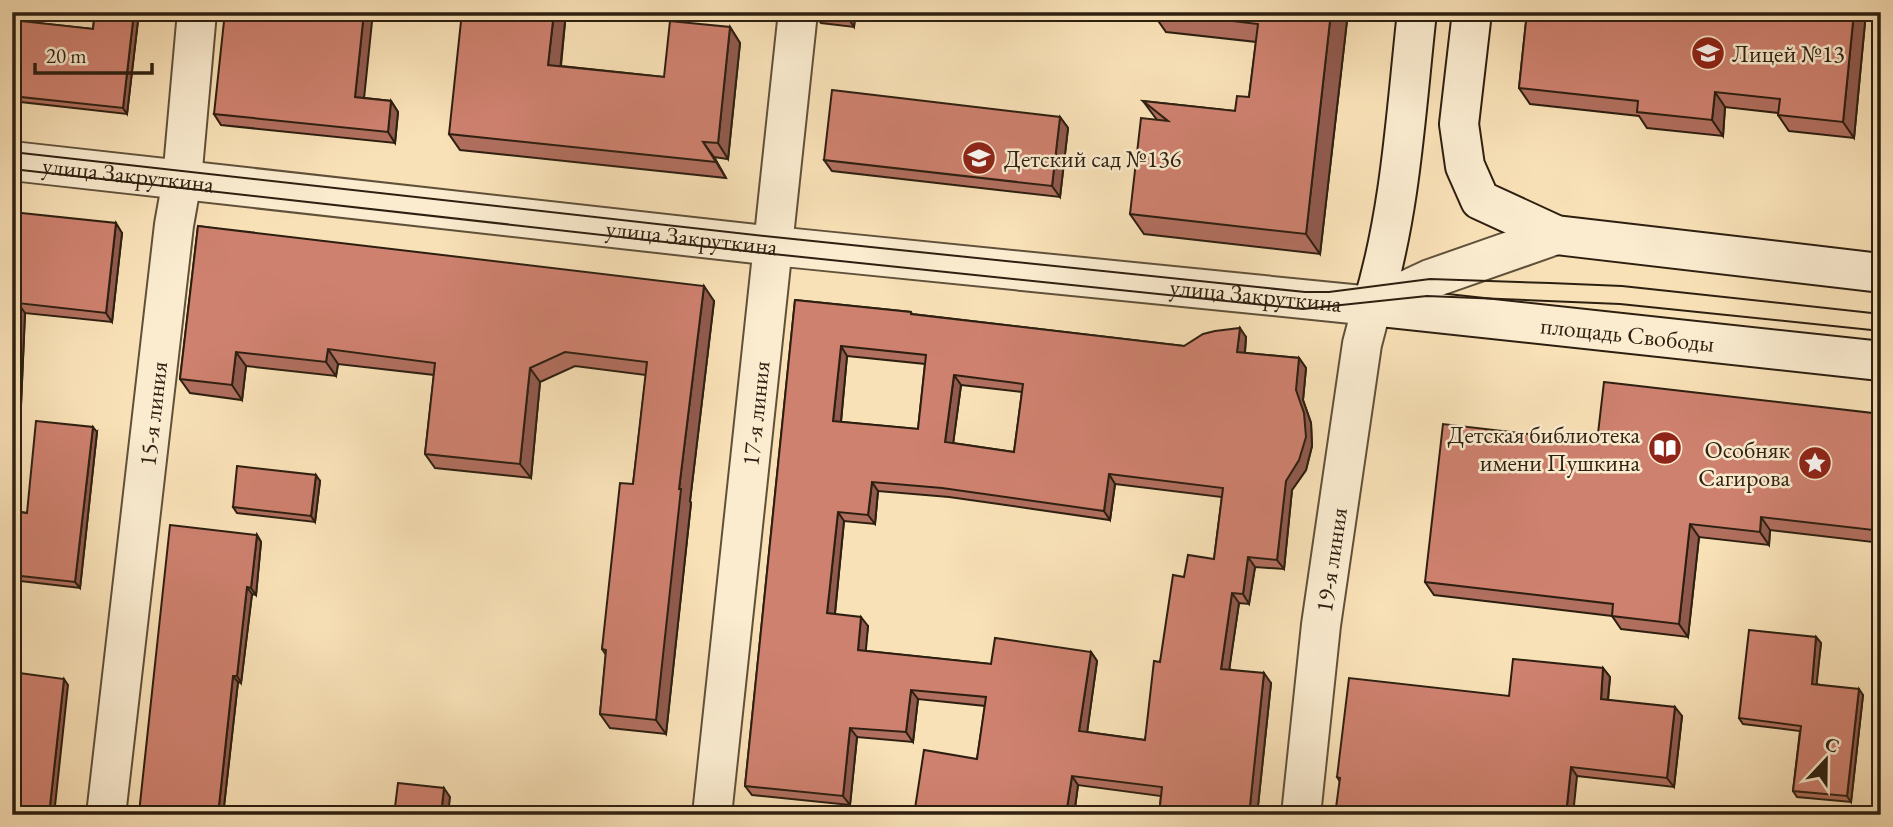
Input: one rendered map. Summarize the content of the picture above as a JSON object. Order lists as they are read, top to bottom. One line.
{"streets":{"street":["улица Закруткина","площадь Свободы","15-я линия","17-я линия","19-я линия"]},"crossings":[["улица Закруткина","площадь Свободы"],["улица Закруткина","15-я линия"],["улица Закруткина","17-я линия"],["улица Закруткина","19-я линия"],["площадь Свободы","19-я линия"]],"places":{"school or university":["Лицей №13","Детский сад №136"],"library":["Детская библиотека имени Пушкина"],"place":["Особняк Сагирова"]},"scale_bar":"20 m","north":"top"}
